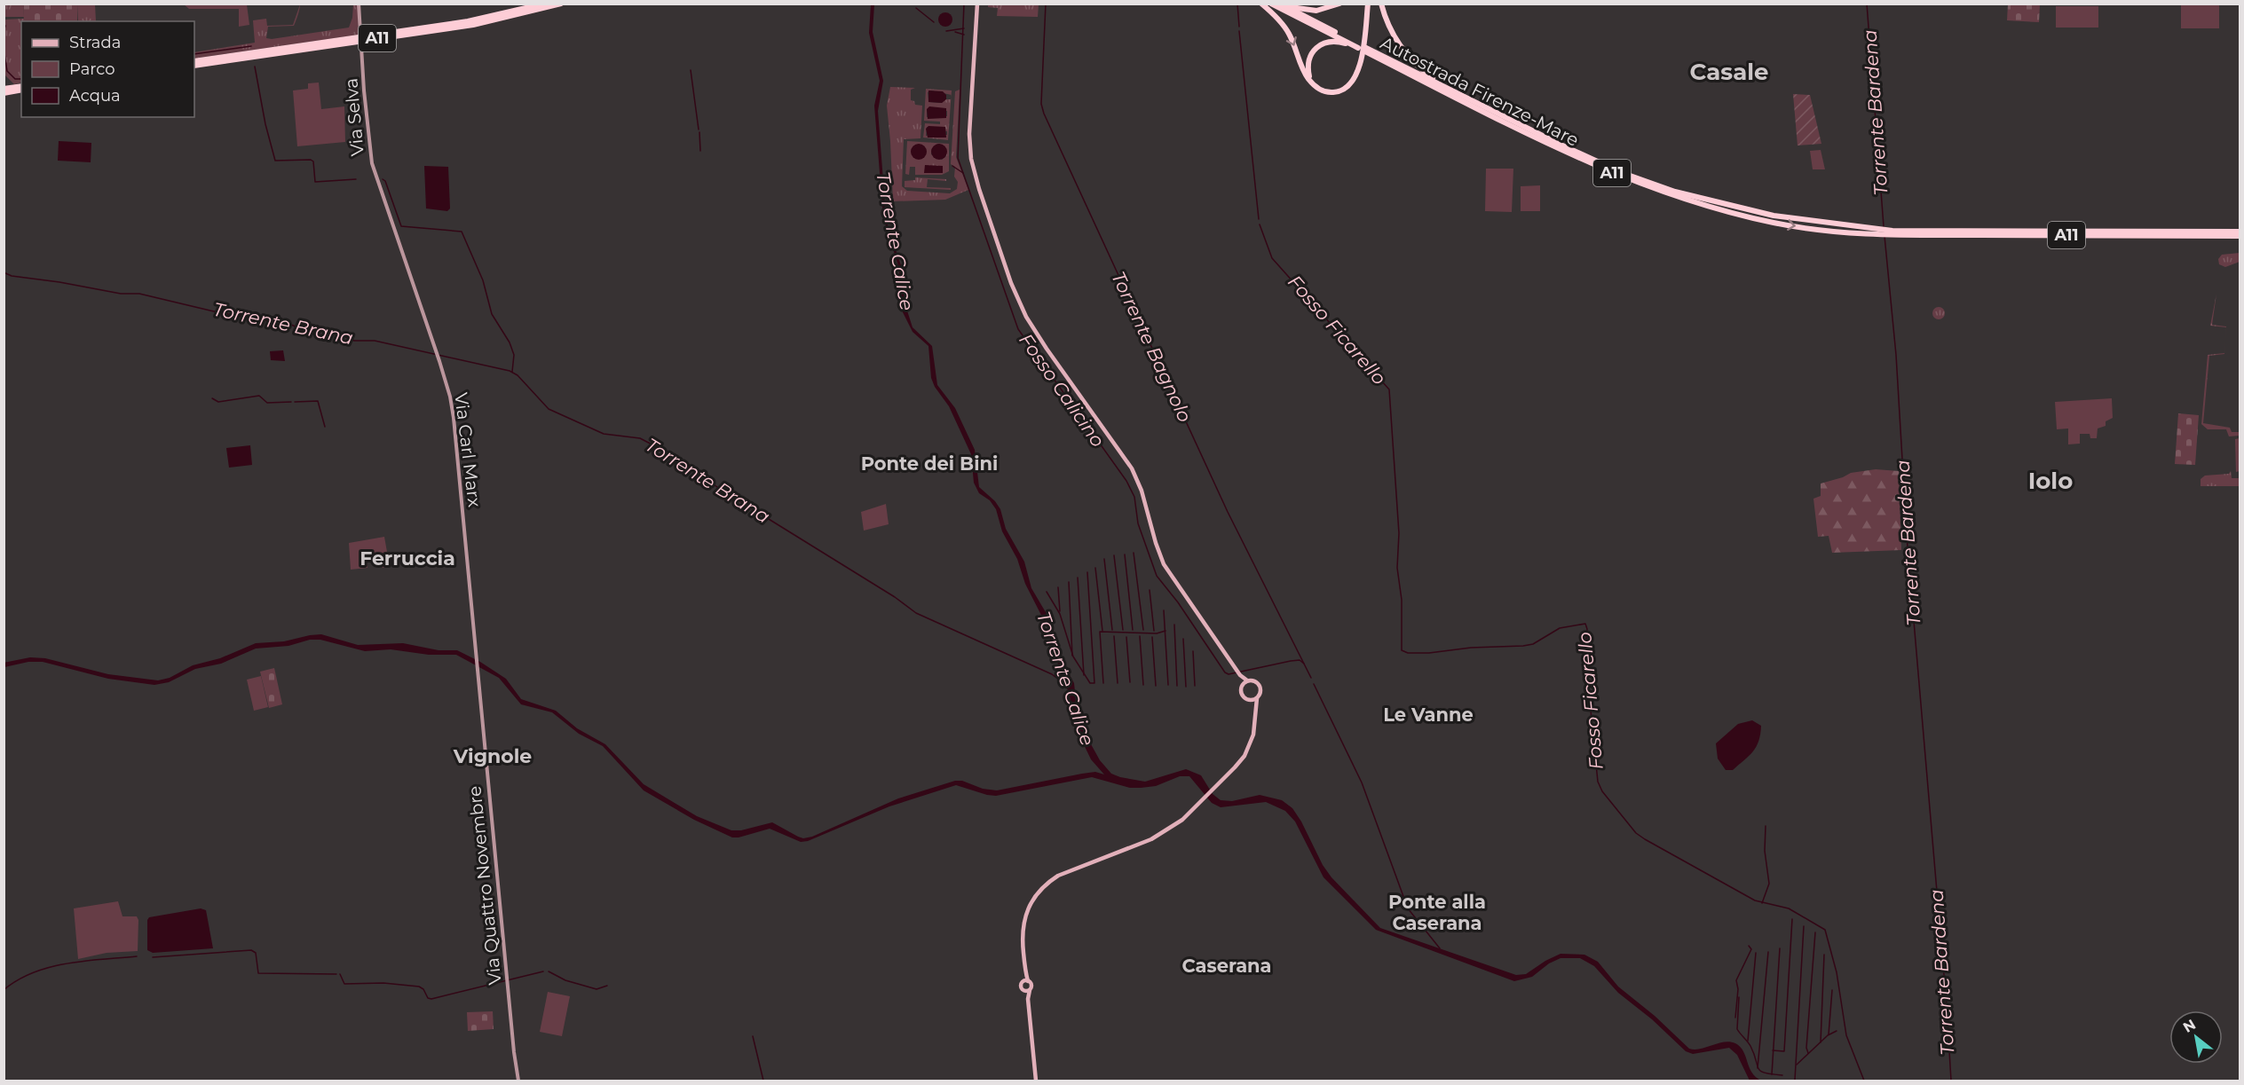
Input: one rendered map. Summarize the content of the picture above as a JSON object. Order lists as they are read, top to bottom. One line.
{"streets":{"highway":["A11","Autostrada Firenze-Mare"],"main road":["Via Selva","Via Carl Marx","Via Quattro Novembre"]},"crossings":[["Via Selva","Via Carl Marx"],["Via Carl Marx","Via Quattro Novembre"]],"districts":["Casale","Ponte dei Bini","Iolo","Ferruccia","Le Vanne","Vignole","Ponte alla Caserana","Caserana"],"water":["Torrente Bardena","Torrente Calice","Torrente Brana","Fosso Ficarello","Torrente Bagnolo","Fosso Calicino"],"legend":["Strada","Parco","Acqua"],"north":"top left"}
